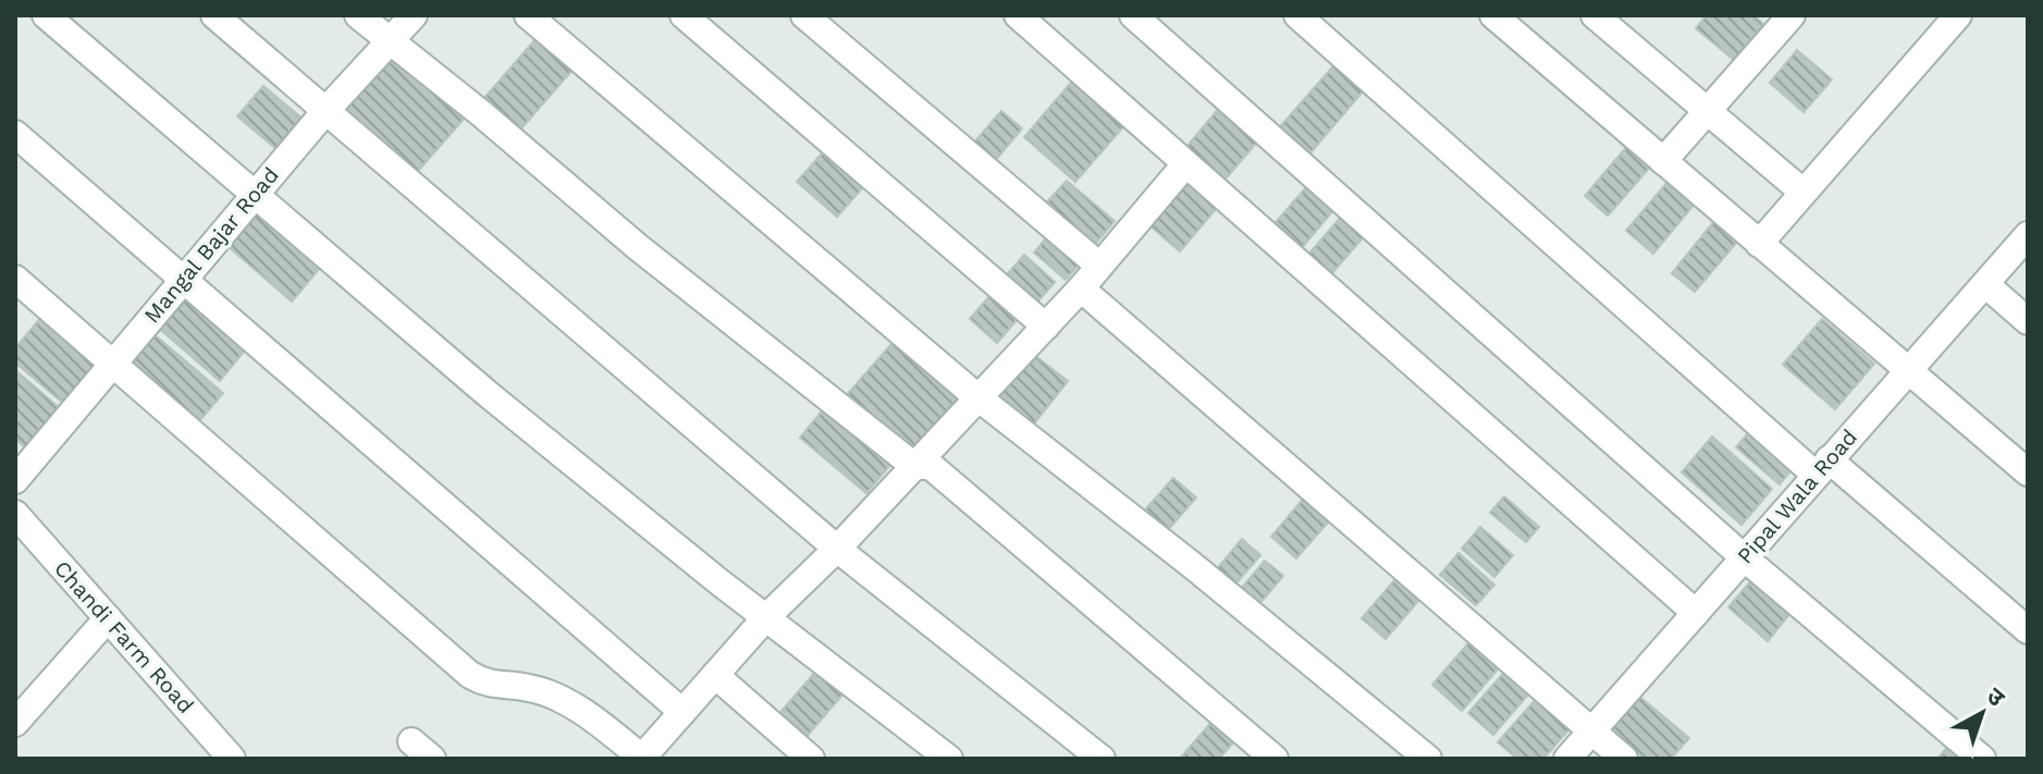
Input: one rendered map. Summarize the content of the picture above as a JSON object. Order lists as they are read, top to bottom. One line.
{"streets":{"street":["Mangal Bajar Road","Pipal Wala Road","Chandi Farm Road"]},"north":"top right"}
